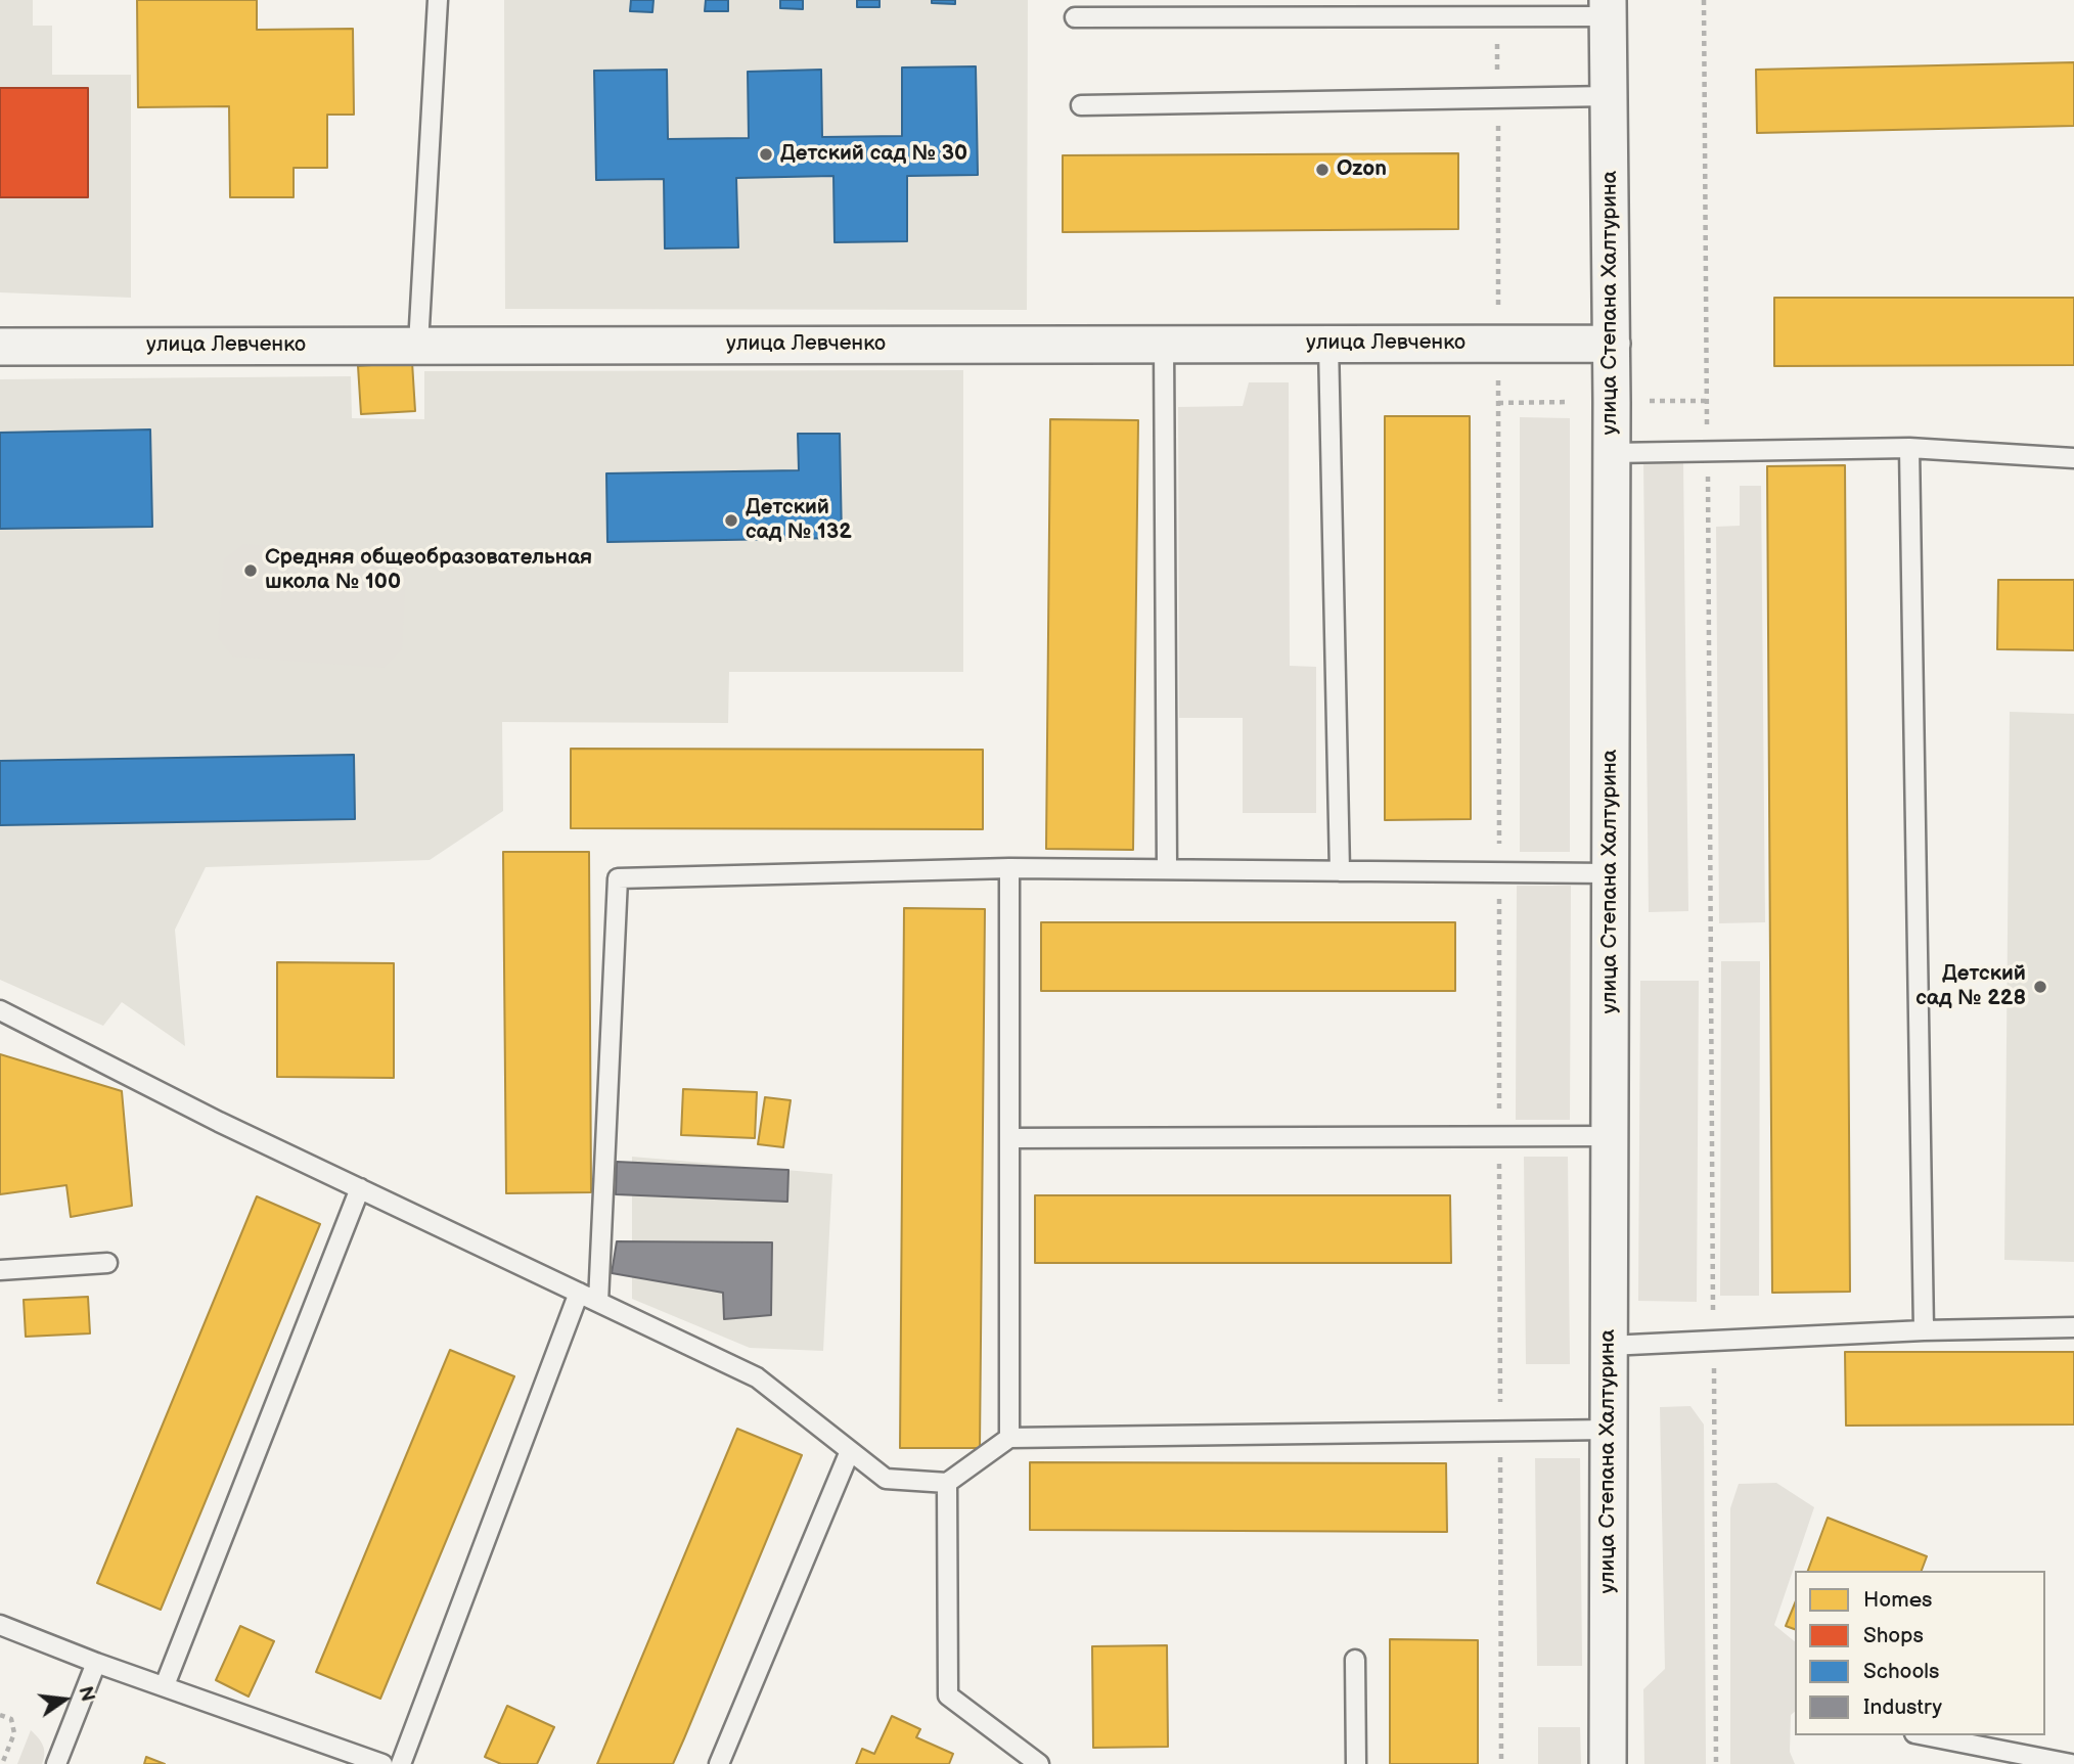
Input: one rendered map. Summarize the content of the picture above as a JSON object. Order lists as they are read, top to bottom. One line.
{"streets":{"street":["улица Степана Халтурина","улица Левченко"]},"crossings":[["улица Степана Халтурина","улица Левченко"]],"places":["Детский сад № 30","Ozon","Детский сад № 132","Средняя общеобразовательная школа № 100","Детский сад № 228"],"legend":["Homes","Shops","Schools","Industry"],"north":"right"}
